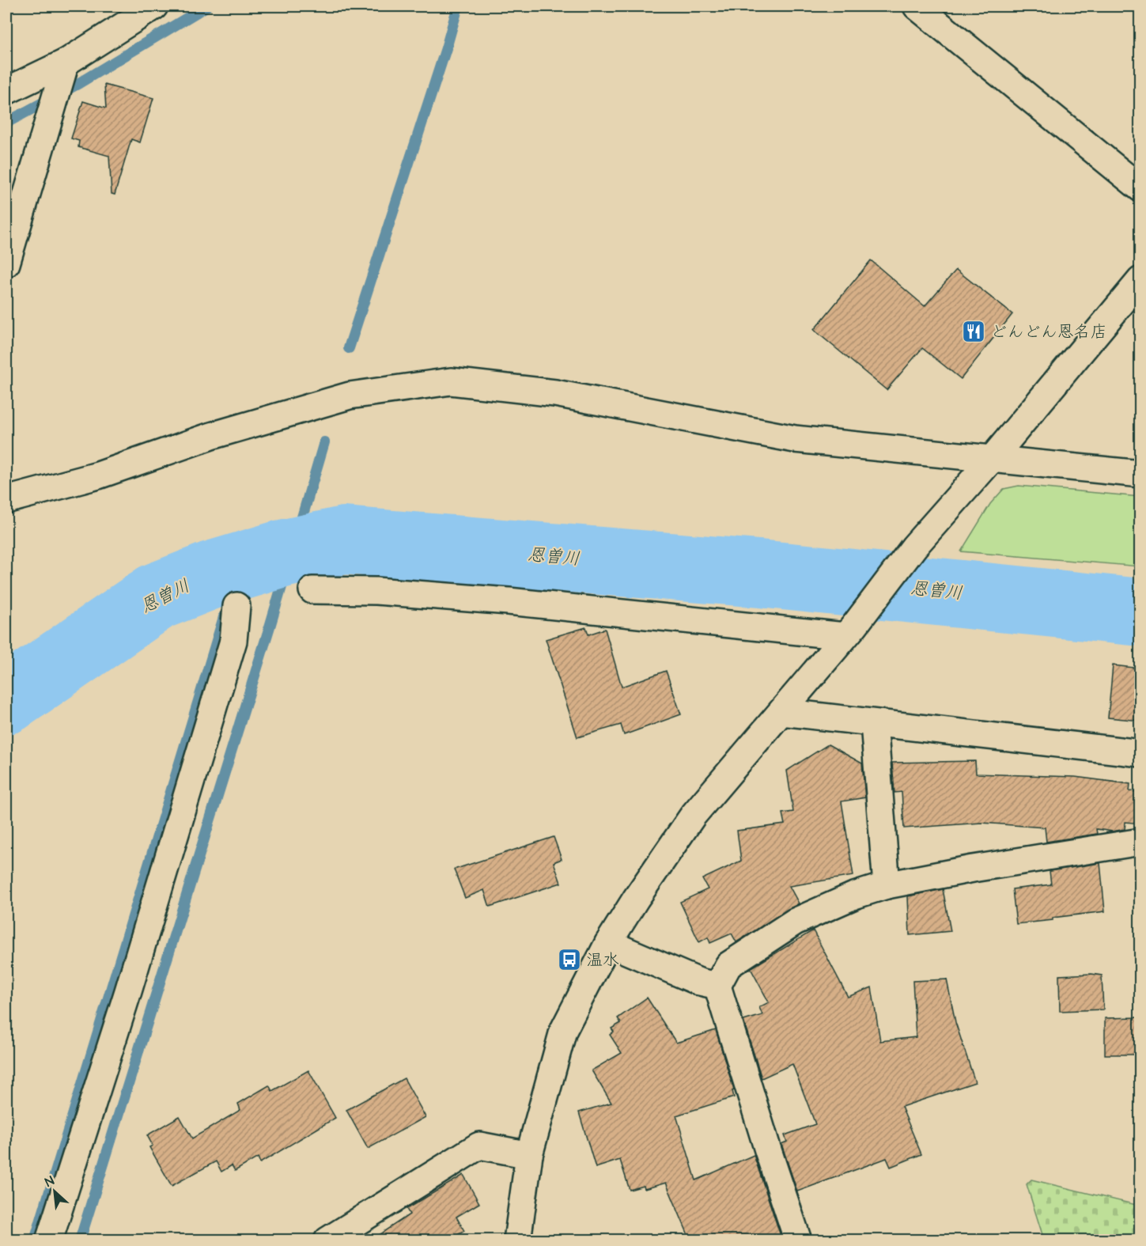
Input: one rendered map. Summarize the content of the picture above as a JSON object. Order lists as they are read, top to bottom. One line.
{"water":["恩曽川"],"places":{"restaurant":["どんどん恩名店"],"bus stop":["温水"]},"north":"top left"}
